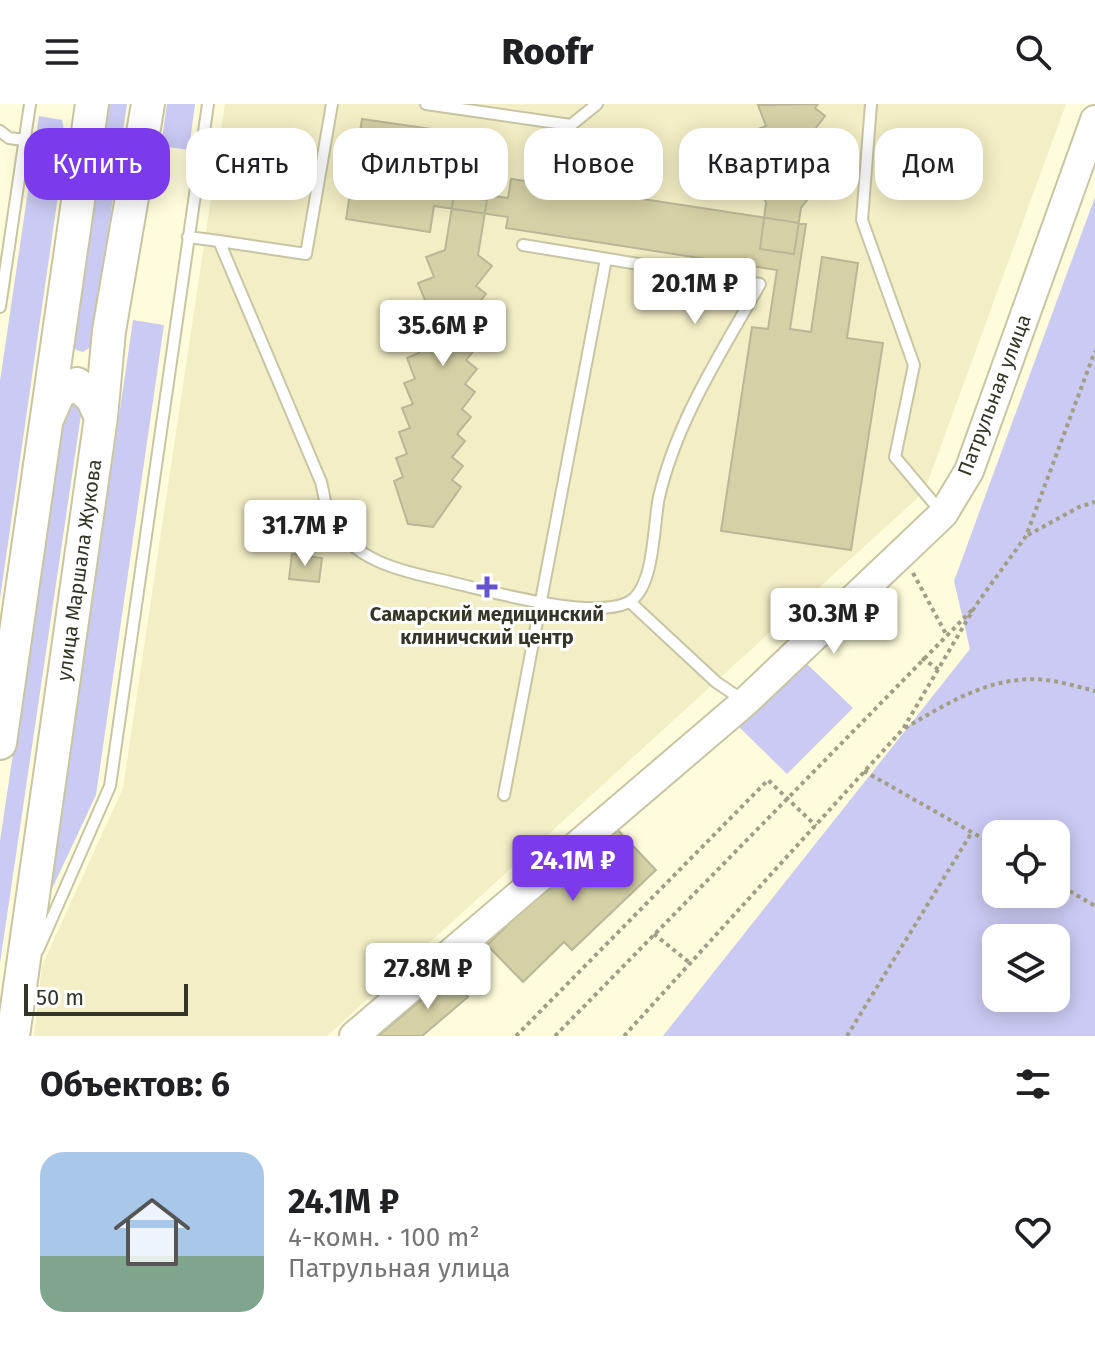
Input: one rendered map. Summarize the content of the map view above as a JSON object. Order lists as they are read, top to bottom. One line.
{"streets":{"main road":["улица Маршала Жукова"],"street":["Патрульная улица"]},"places":{"health":["Самарский медицинский клиничский центр"]},"scale_bar":"50 m","page":{"header":"Roofr","chip":["Купить","Снять","Фильтры","Новое","Квартира","Дом"],"price":["20.1M ₽","35.6M ₽","31.7M ₽","30.3M ₽","24.1M ₽","27.8M ₽"],"scale":"50 m","heading":"Объектов: 6","list":[{"name":"24.1M ₽","note":"4-комн. · 100 m² · Патрульная улица"}]}}
